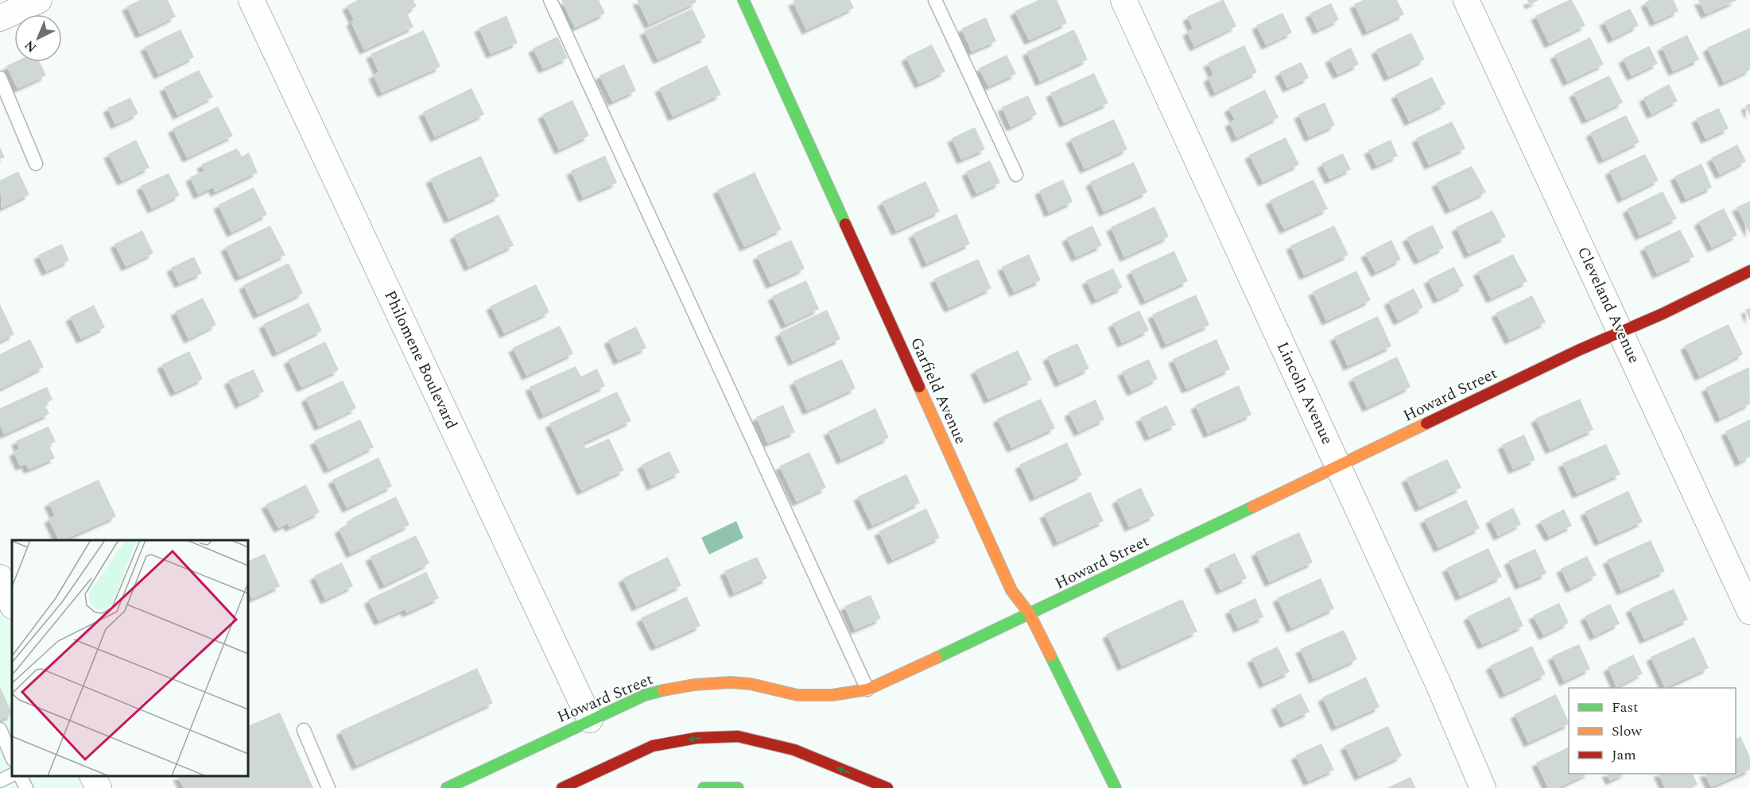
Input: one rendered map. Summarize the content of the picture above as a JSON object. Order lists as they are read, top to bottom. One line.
{"streets":{"main road":["Garfield Avenue","Howard Street"],"street":["Cleveland Avenue","Philomene Boulevard","Lincoln Avenue"]},"crossings":[["Cleveland Avenue","Howard Street"],["Philomene Boulevard","Howard Street"],["Garfield Avenue","Howard Street"],["Lincoln Avenue","Howard Street"]],"legend":["Fast","Slow","Jam"],"north":"bottom left"}
